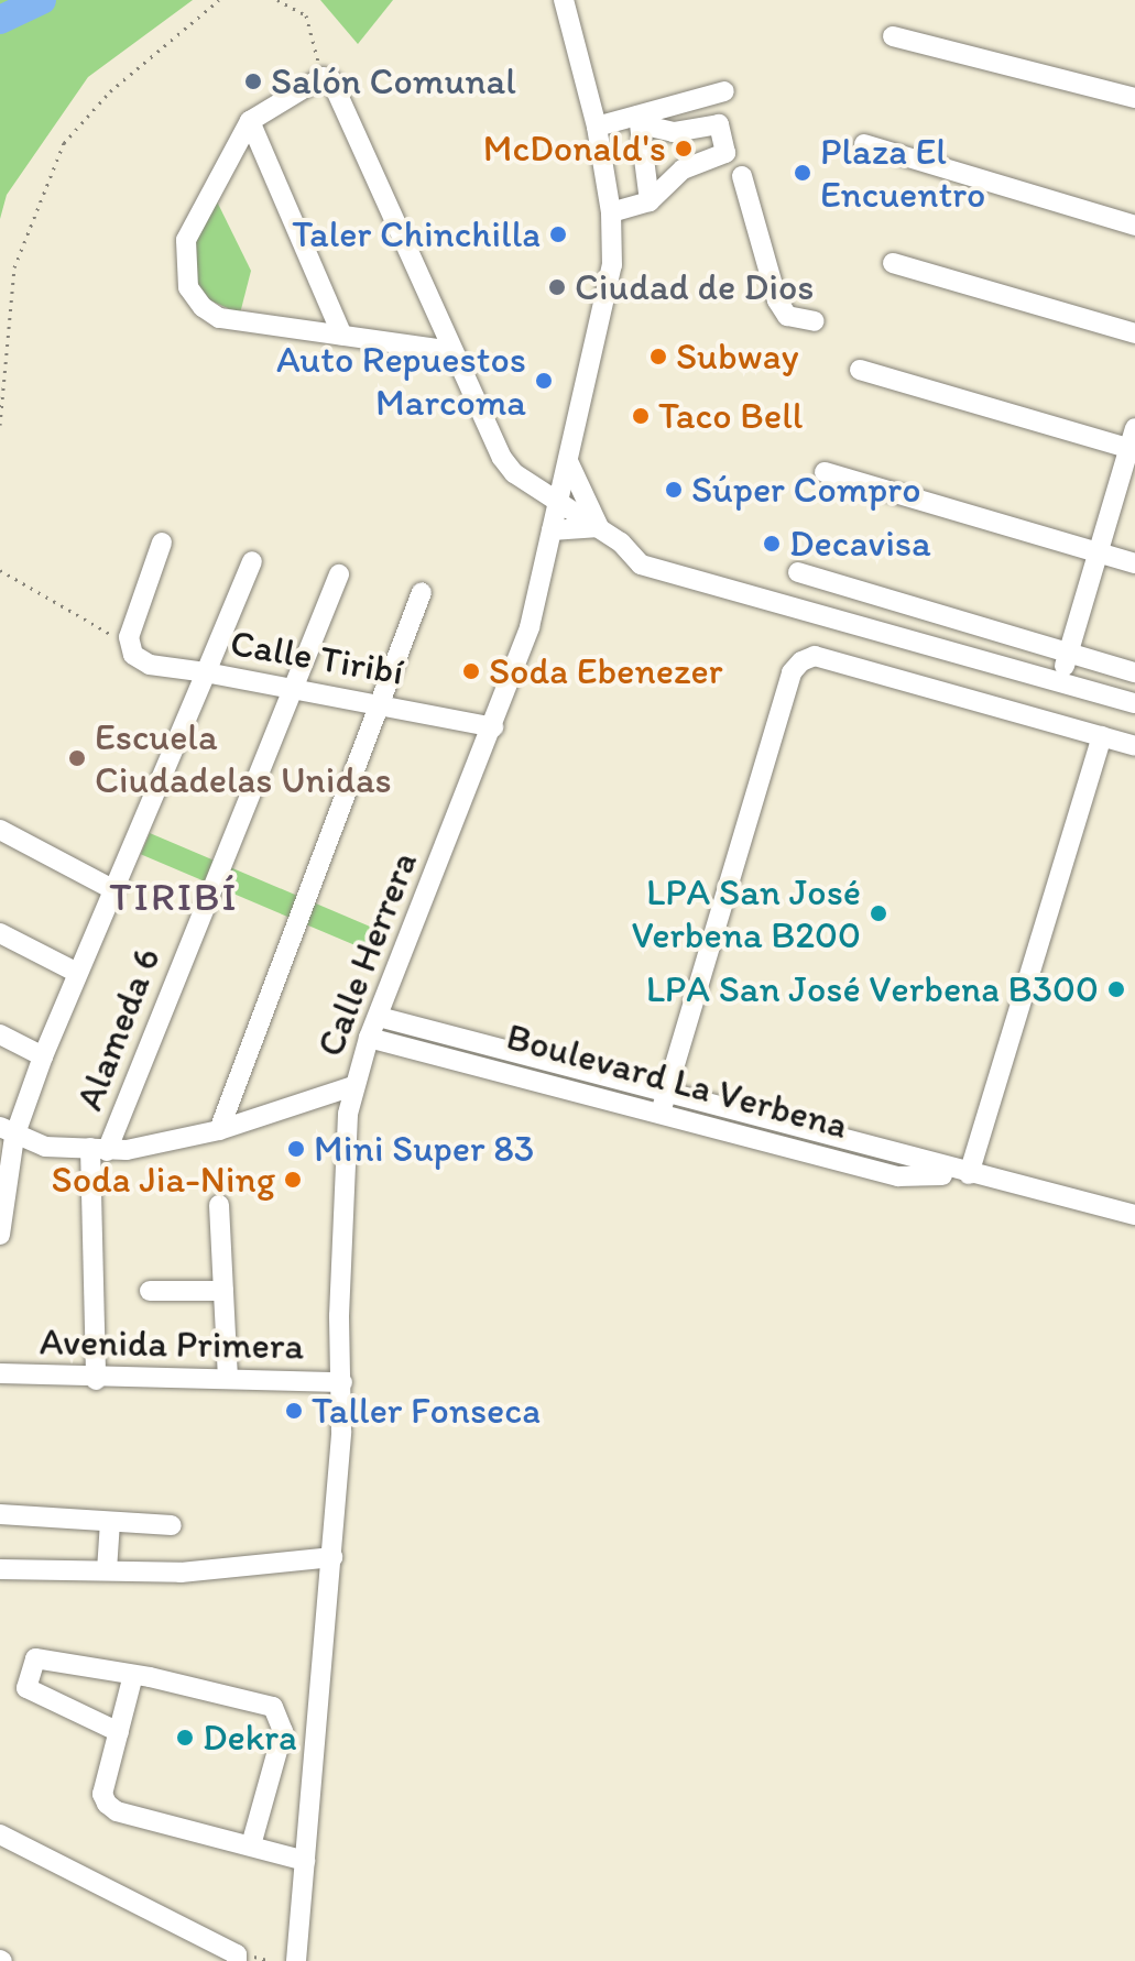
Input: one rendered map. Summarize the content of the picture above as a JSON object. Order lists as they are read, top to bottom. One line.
{"streets":{"street":["Calle Tiribí","Calle Herrera","Alameda 6","Boulevard La Verbena","Avenida Primera"]},"crossings":[["Calle Tiribí","Calle Herrera"],["Calle Tiribí","Alameda 6"],["Calle Herrera","Boulevard La Verbena"],["Calle Herrera","Avenida Primera"]],"districts":["TIRIBÍ"],"places":["Salón Comunal","McDonald's","Plaza El Encuentro","Taler Chinchilla","Ciudad de Dios","Subway","Auto Repuestos Marcoma","Taco Bell","Súper Compro","Decavisa","Soda Ebenezer","Escuela Ciudadelas Unidas","LPA San José Verbena B200","LPA San José Verbena B300","Mini Super 83","Soda Jia-Ning","Taller Fonseca","Dekra"]}
